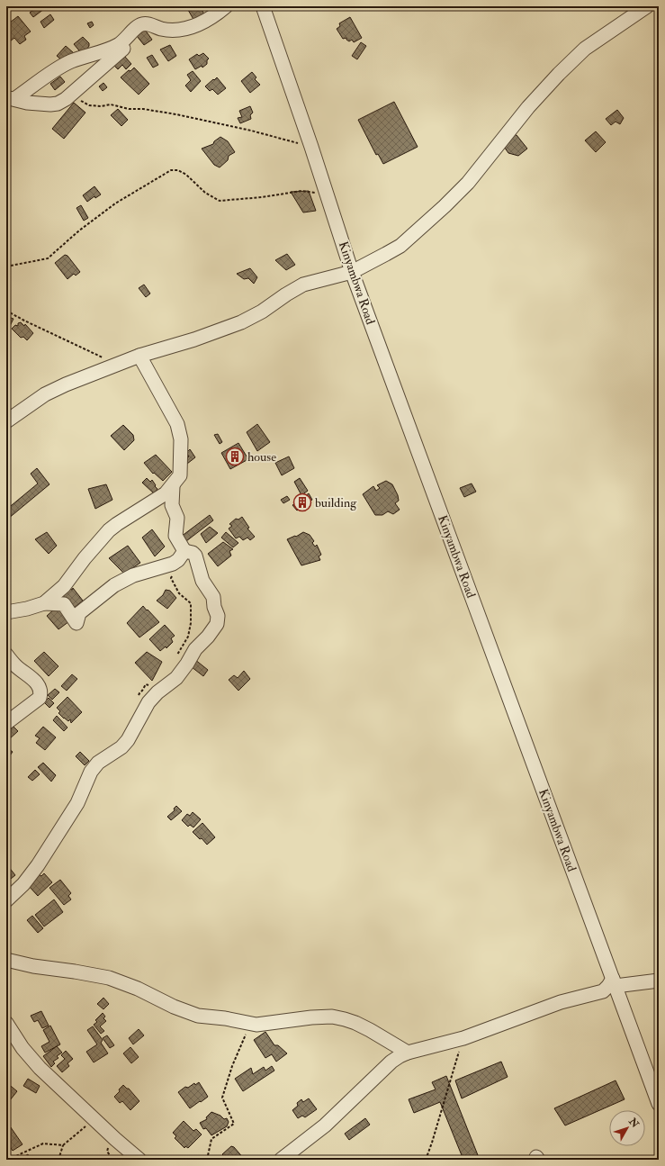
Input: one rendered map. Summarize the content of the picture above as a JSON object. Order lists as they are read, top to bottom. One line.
{"streets":{"street":["Kinyambwa Road"]},"places":{"building":["house","building"]},"north":"top right"}
